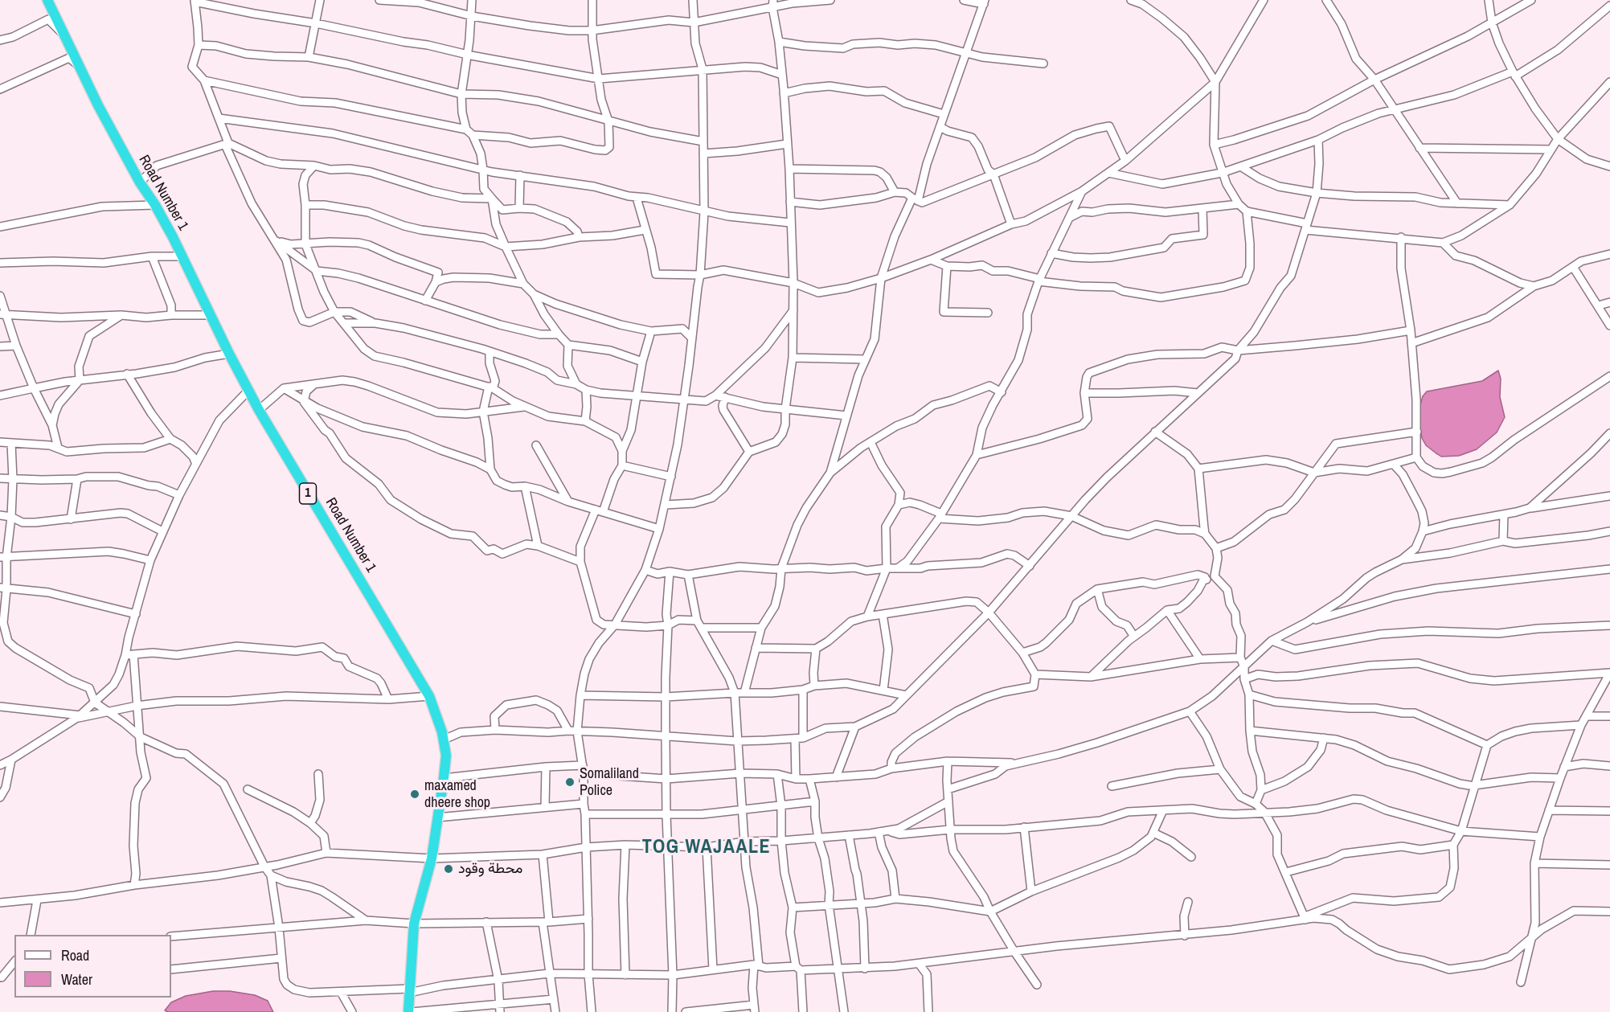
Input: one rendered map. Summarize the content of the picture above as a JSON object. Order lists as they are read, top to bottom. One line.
{"streets":{"highway":["Road Number 1","1"]},"districts":["TOG WAJAALE"],"places":["Somaliland Police","maxamed dheere shop","محطة وقود"],"legend":["Road","Water"]}
